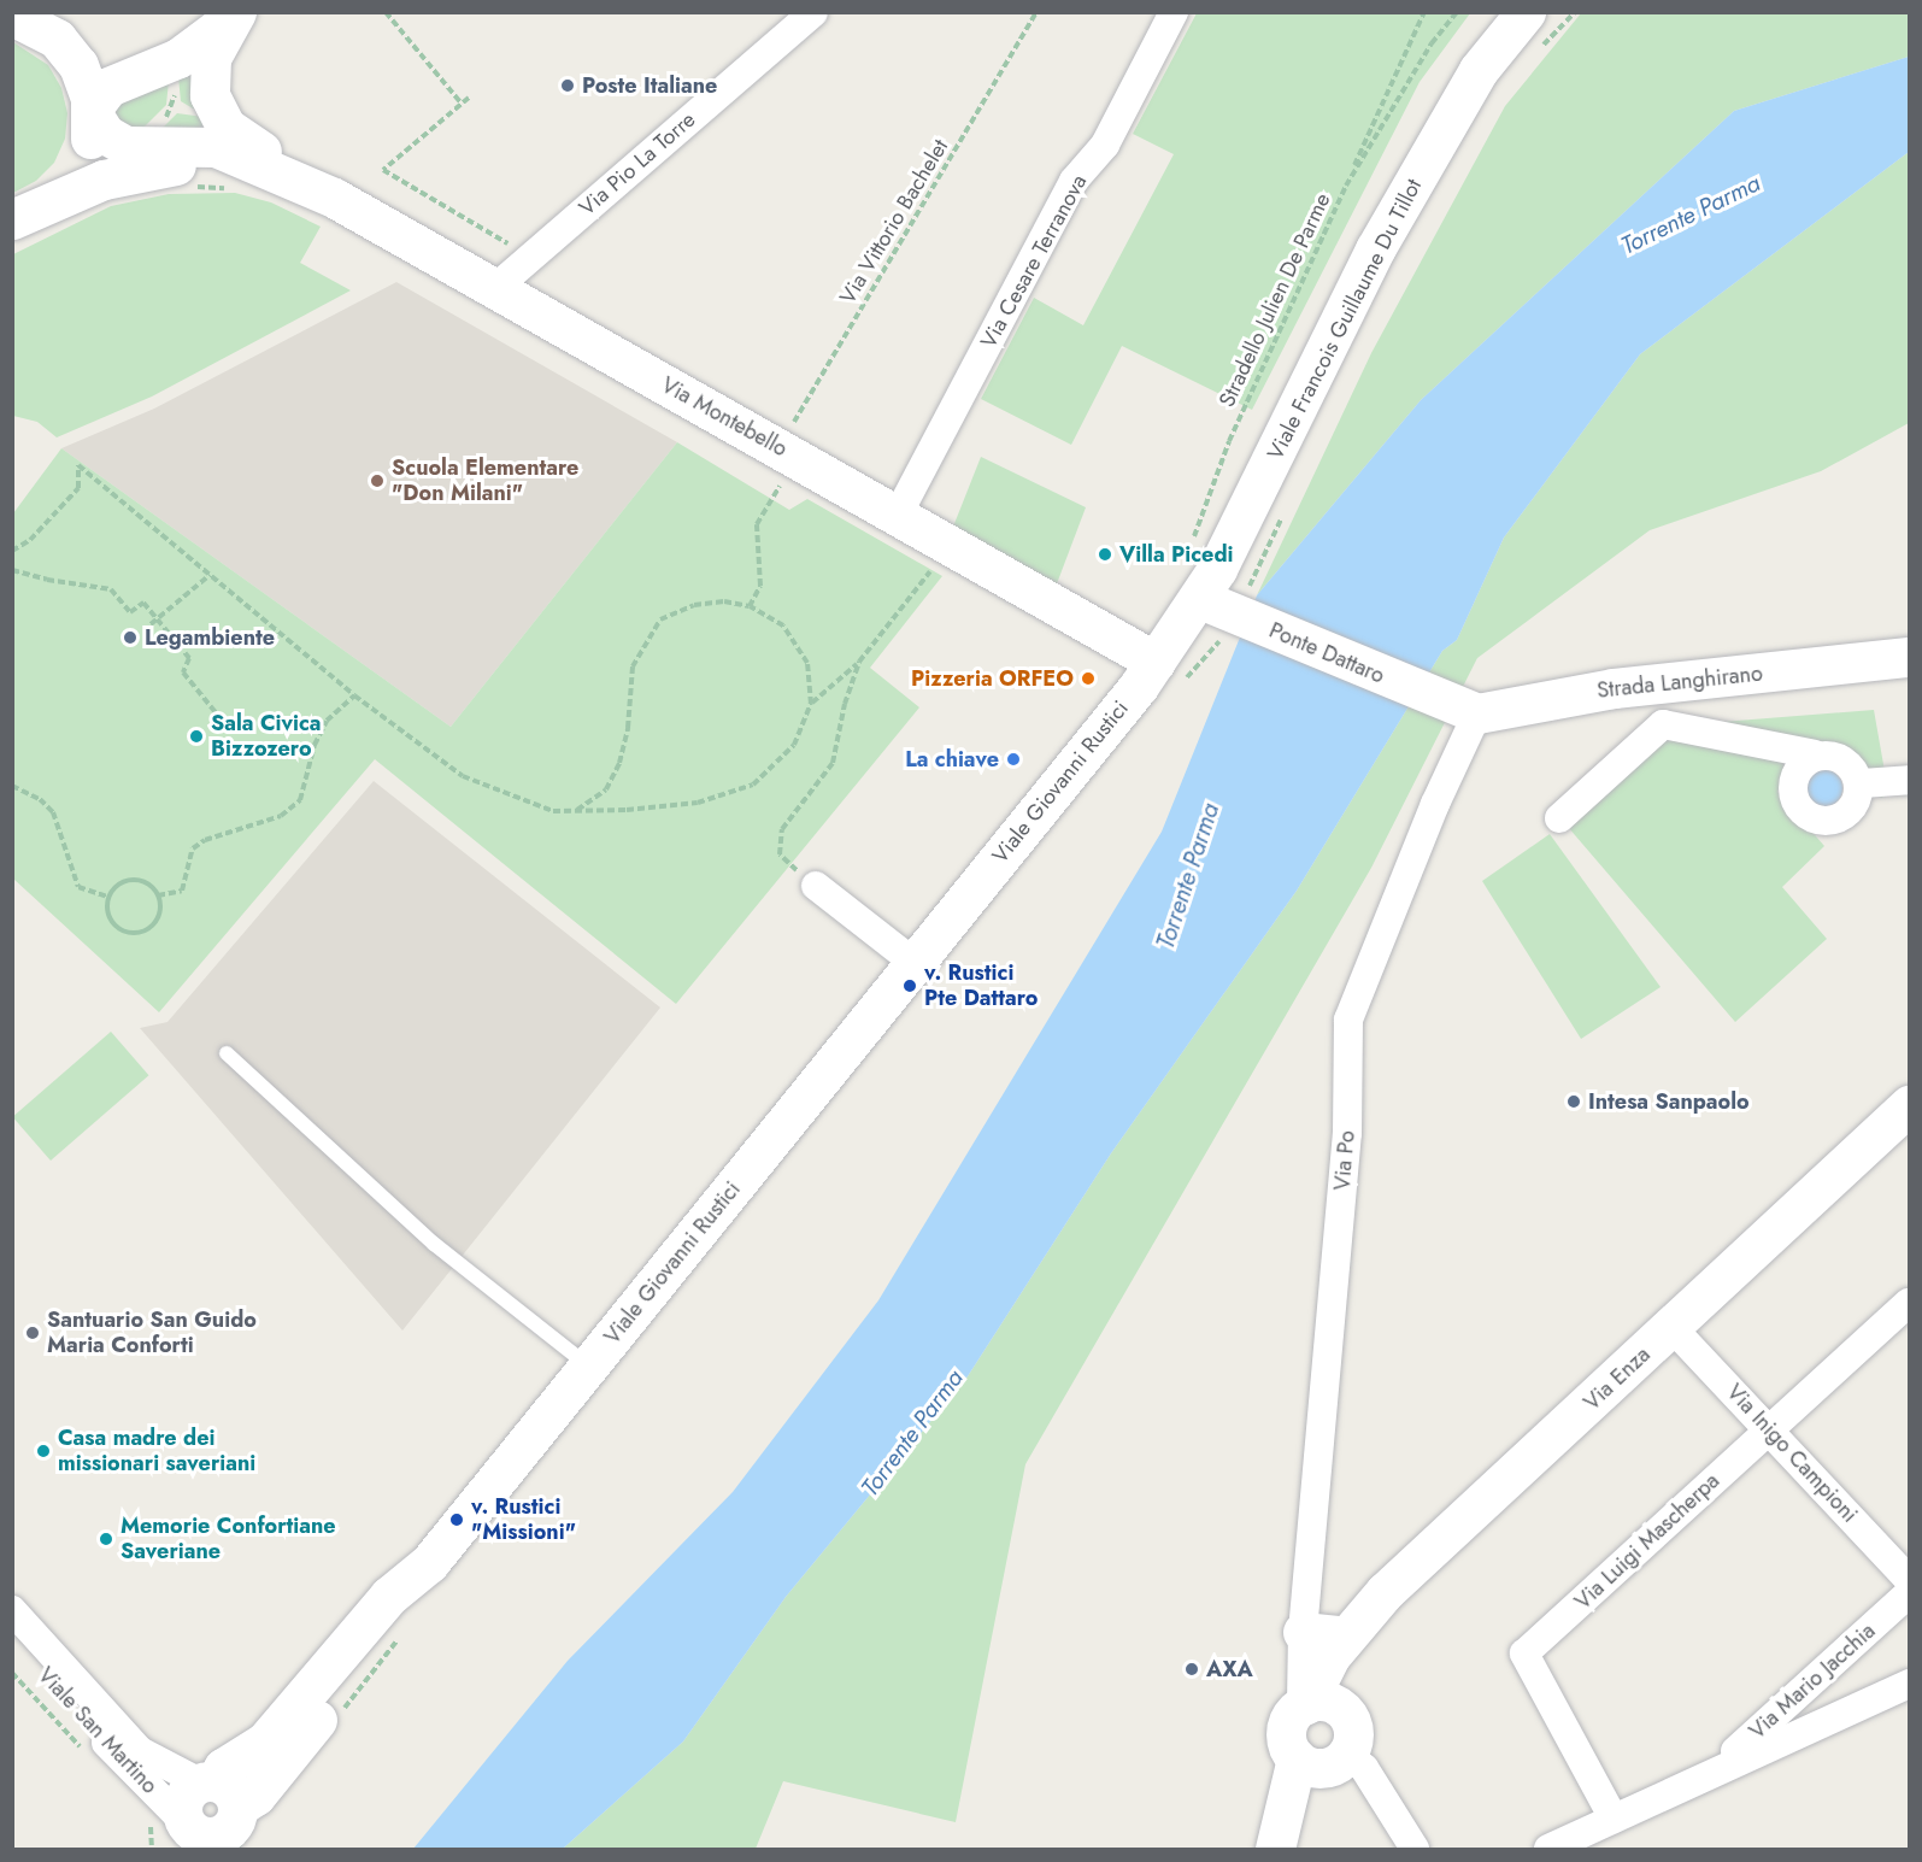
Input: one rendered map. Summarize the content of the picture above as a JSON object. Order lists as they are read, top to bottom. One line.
{"streets":{"street":["Via Pio La Torre","Via Cesare Terranova","Viale Francois Guillaume Du Tillot","Via Montebello","Ponte Dattaro","Strada Langhirano","Viale Giovanni Rustici","Via Po","Via Enza","Via Inigo Campioni","Via Luigi Mascherpa","Via Mario Jacchia","Viale San Martino"],"path":["Via Vittorio Bachelet","Stradello Julien De Parme"]},"crossings":[["Via Pio La Torre","Via Montebello"],["Via Vittorio Bachelet","Via Montebello"],["Via Cesare Terranova","Via Montebello"],["Stradello Julien De Parme","Viale Francois Guillaume Du Tillot"],["Stradello Julien De Parme","Ponte Dattaro"],["Stradello Julien De Parme","Viale Giovanni Rustici"],["Viale Francois Guillaume Du Tillot","Ponte Dattaro"],["Viale Francois Guillaume Du Tillot","Viale Giovanni Rustici"],["Via Montebello","Viale Giovanni Rustici"],["Ponte Dattaro","Strada Langhirano"],["Ponte Dattaro","Viale Giovanni Rustici"],["Ponte Dattaro","Via Po"],["Strada Langhirano","Via Po"],["Viale Giovanni Rustici","Viale San Martino"],["Via Po","Via Enza"],["Via Enza","Via Inigo Campioni"],["Via Inigo Campioni","Via Luigi Mascherpa"],["Via Luigi Mascherpa","Via Mario Jacchia"]],"water":["Torrente Parma"],"places":["Poste Italiane","Scuola Elementare \"Don Milani\"","Villa Picedi","Legambiente","Pizzeria ORFEO","Sala Civica Bizzozero","La chiave","v. Rustici Pte Dattaro","Intesa Sanpaolo","Santuario San Guido Maria Conforti","Casa madre dei missionari saveriani","v. Rustici \"Missioni\"","Memorie Confortiane Saveriane","AXA"]}
